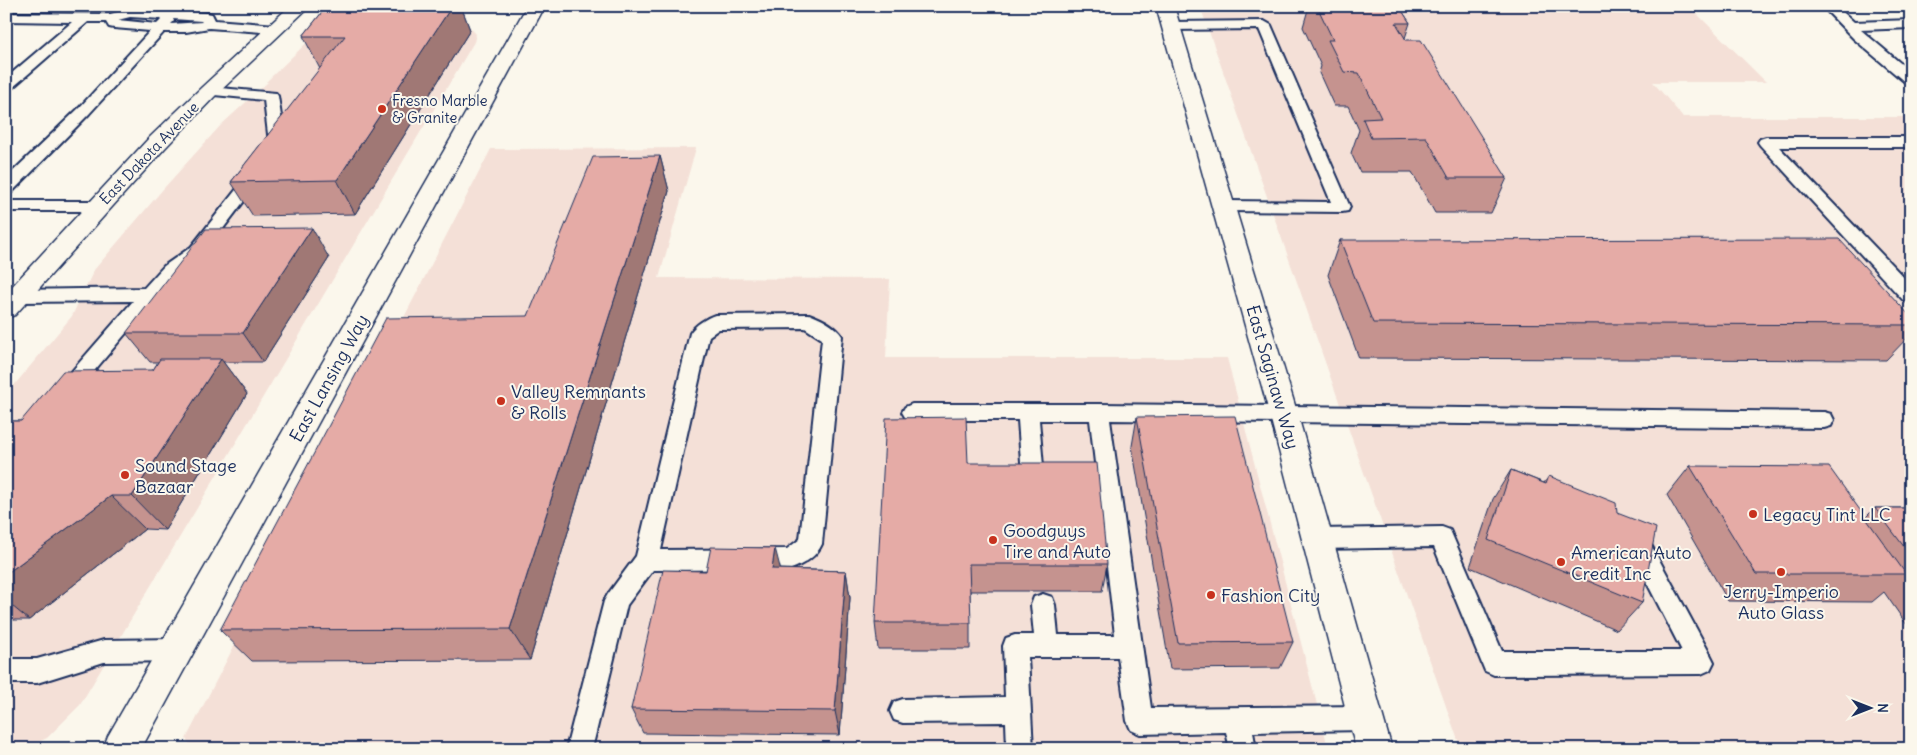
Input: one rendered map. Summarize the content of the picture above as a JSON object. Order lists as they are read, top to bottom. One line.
{"streets":{"street":["East Dakota Avenue","East Saginaw Way","East Lansing Way"]},"places":["Fresno Marble & Granite","Valley Remnants & Rolls","Sound Stage Bazaar","Legacy Tint LLC","Goodguys Tire and Auto","American Auto Credit Inc","Jerry-Imperio Auto Glass","Fashion City"],"north":"right"}
